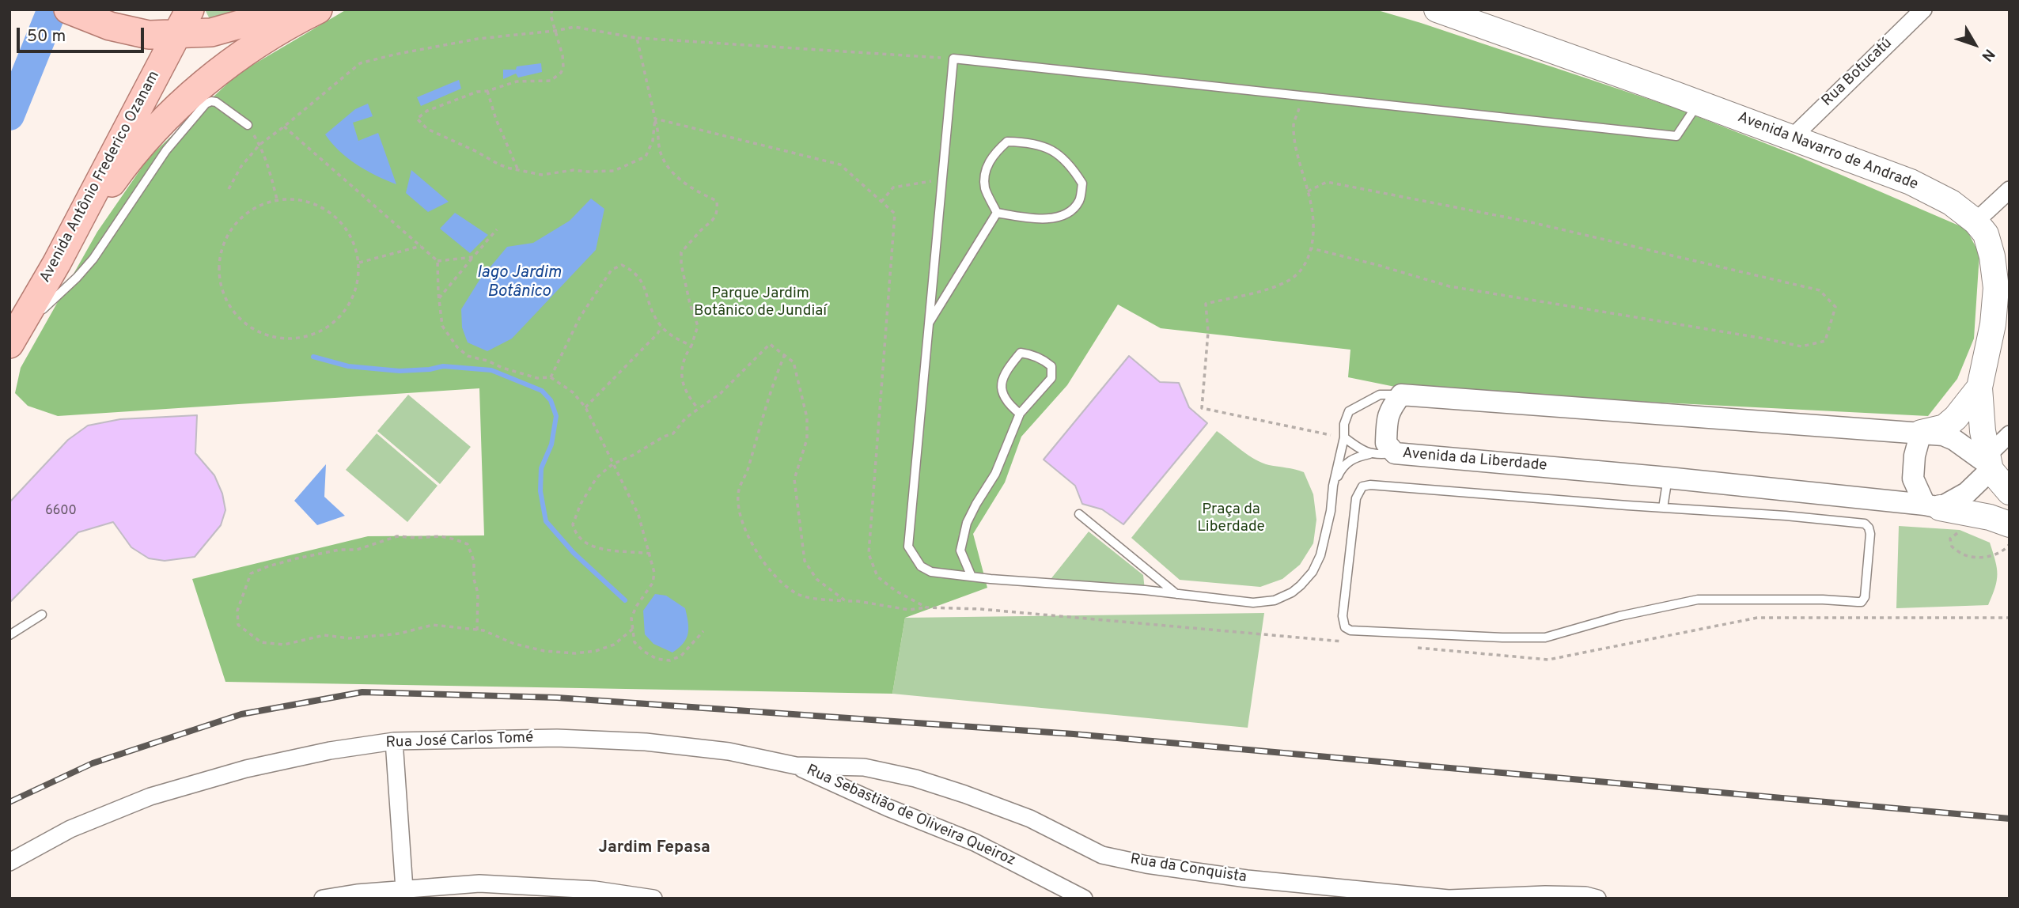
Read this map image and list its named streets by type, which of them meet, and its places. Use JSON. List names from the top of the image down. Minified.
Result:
{"streets":{"main road":["Avenida Navarro de Andrade","Avenida Antônio Frederico Ozanam"],"street":["Rua Botucatú","Avenida da Liberdade","Rua José Carlos Tomé","Rua Sebastião de Oliveira Queiroz","Rua da Conquista"]},"crossings":[["Rua Botucatú","Avenida Navarro de Andrade"],["Rua José Carlos Tomé","Rua Sebastião de Oliveira Queiroz"],["Rua José Carlos Tomé","Rua da Conquista"],["Rua Sebastião de Oliveira Queiroz","Rua da Conquista"]],"districts":["Jardim Fepasa"],"water":["lago Jardim Botânico"],"parks":["Parque Jardim Botânico de Jundiaí","Praça da Liberdade"],"house_numbers":["6600"],"scale_bar":"50 m","north":"bottom right"}
